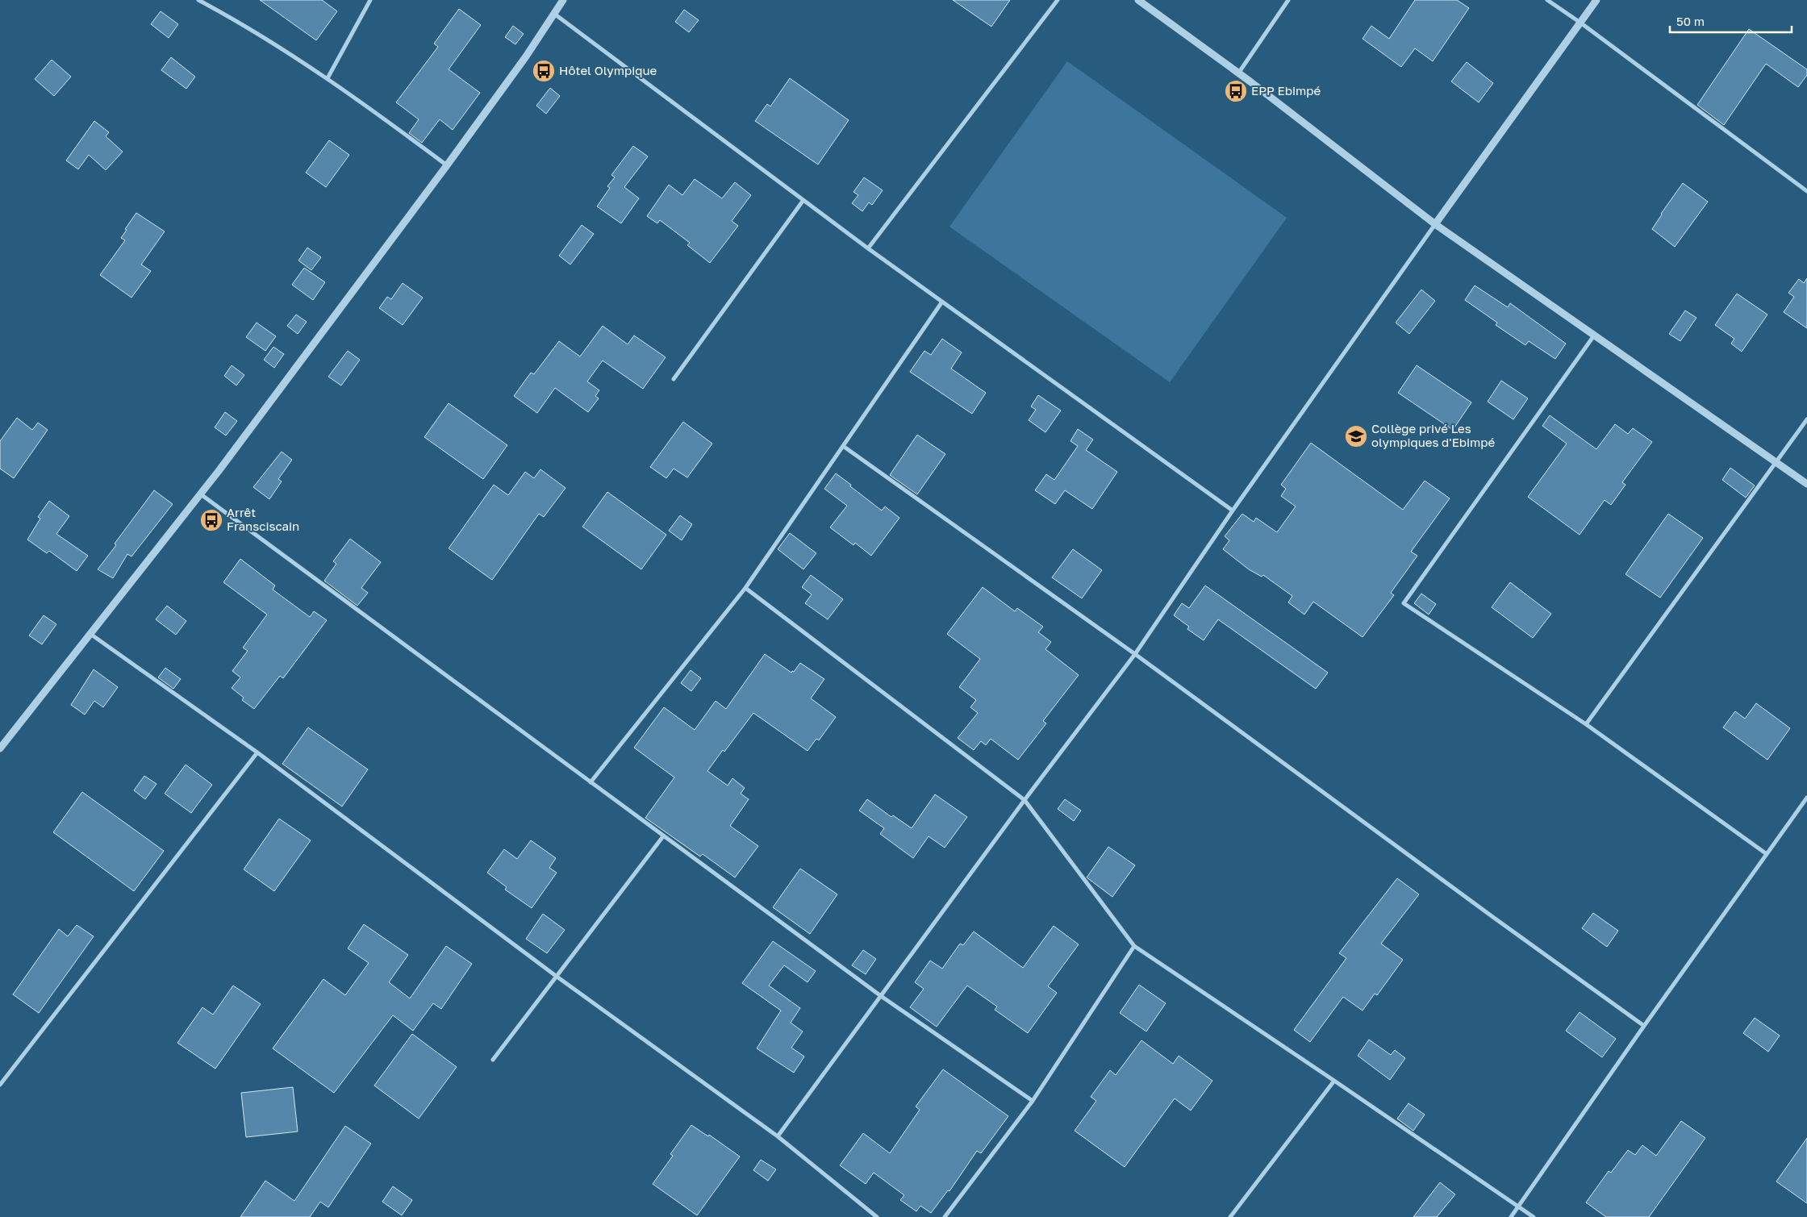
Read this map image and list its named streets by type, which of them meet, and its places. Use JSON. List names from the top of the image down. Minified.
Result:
{"places":{"bus stop":["Hôtel Olympique","EPP Ebimpé","Arrêt Fransciscain"],"school or university":["Collège privé Les olympiques d'Ebimpé"]},"scale_bar":"50 m"}
